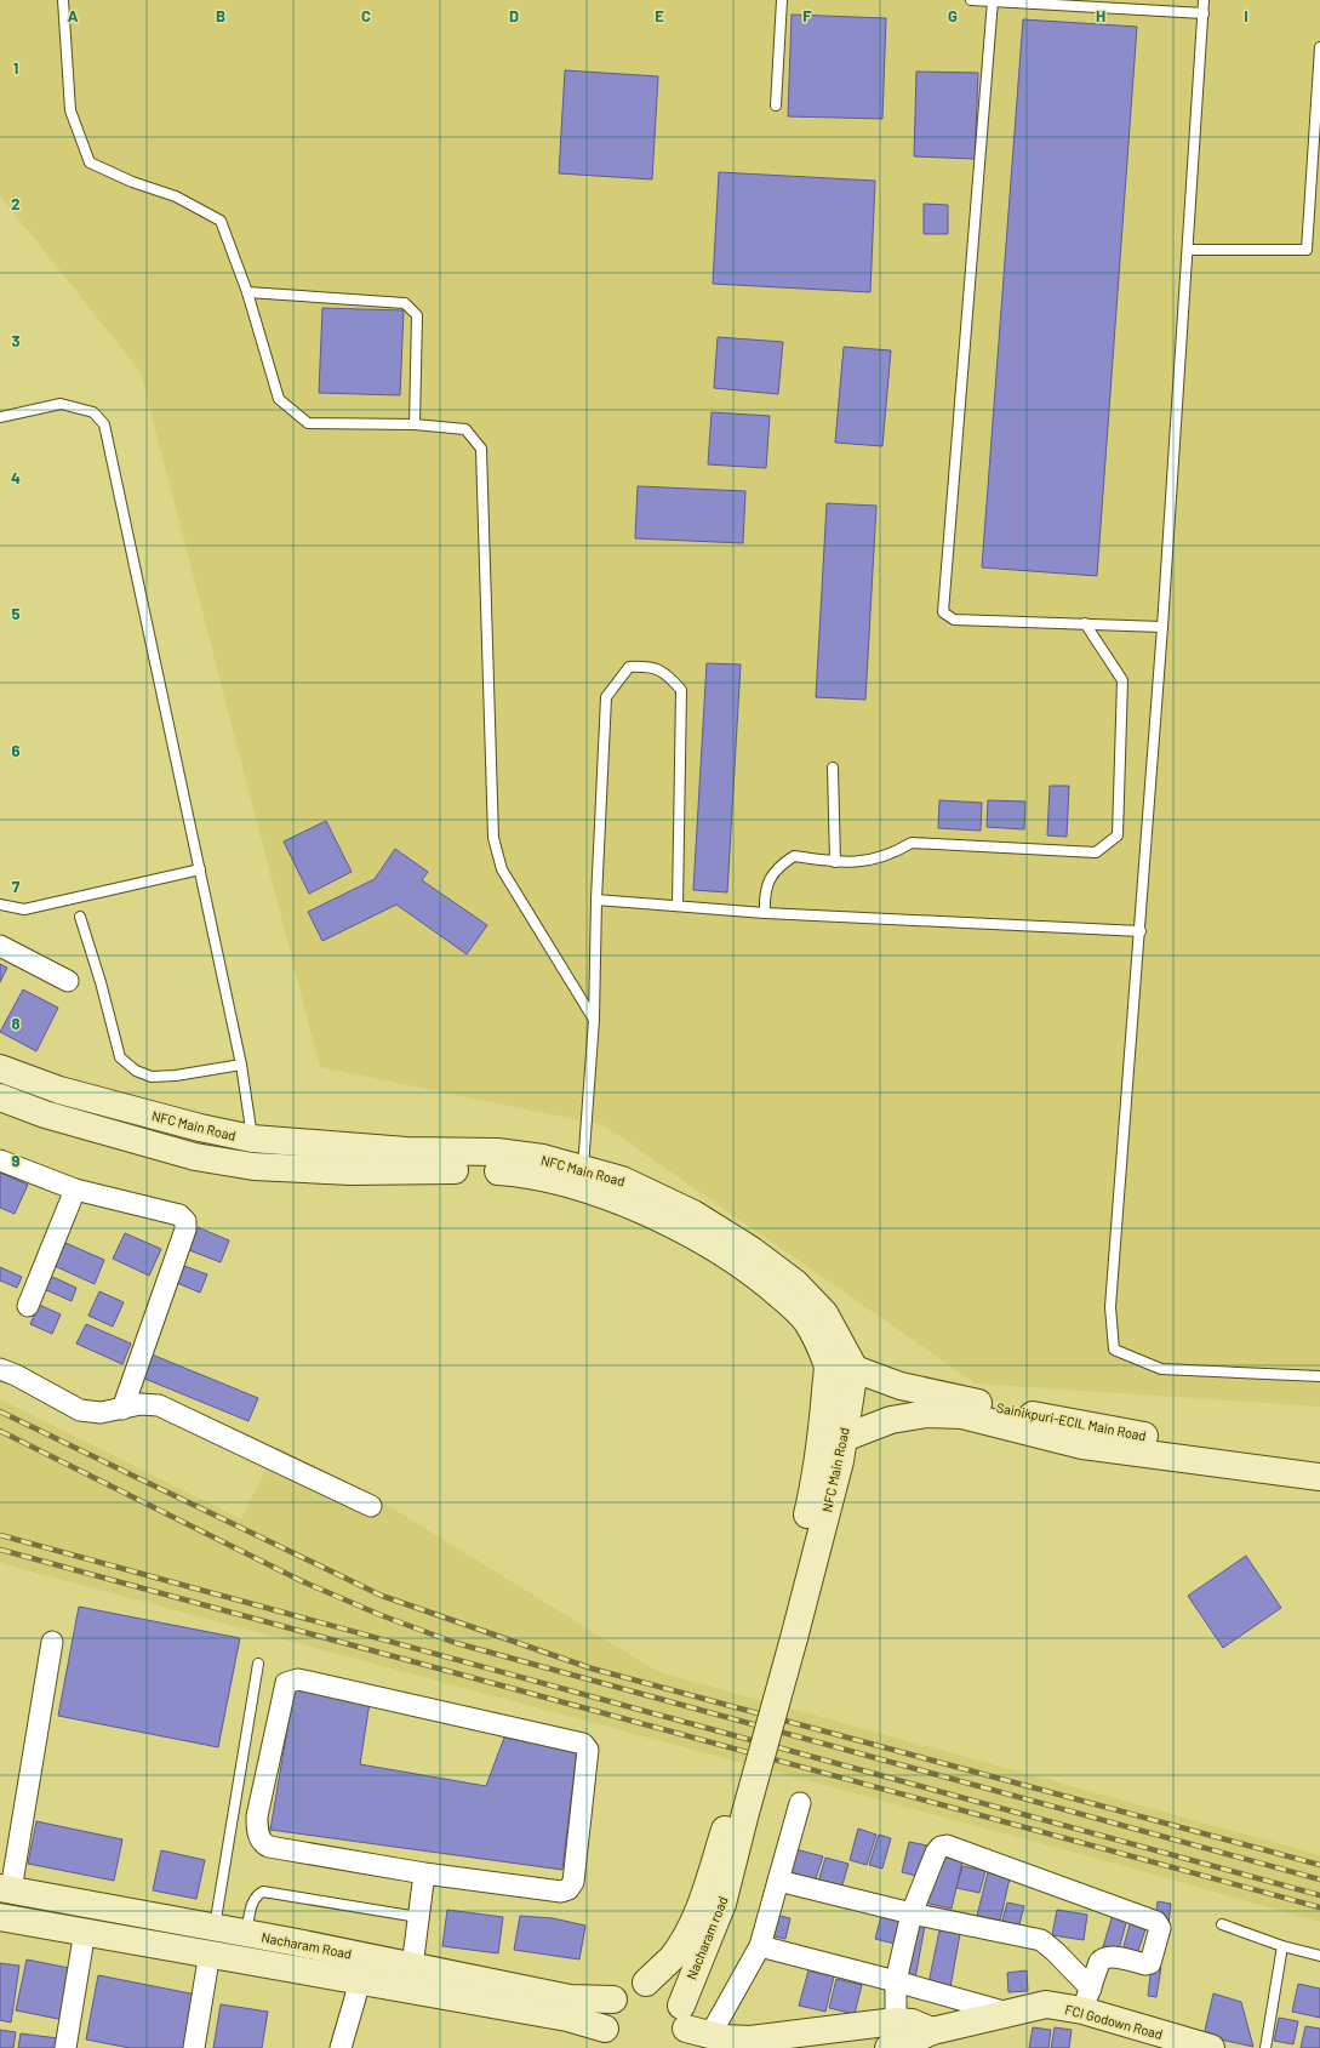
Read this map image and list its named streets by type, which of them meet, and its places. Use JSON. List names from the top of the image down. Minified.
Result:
{"streets":{"main road":["NFC Main Road","Sainikpuri-ECIL Main Road","Nacharam road","Nacharam Road","FCI Godown Road"]},"crossings":[["NFC Main Road","Sainikpuri-ECIL Main Road"],["NFC Main Road","Nacharam road"]],"grid":{"columns":["A","B","C","D","E","F","G","H","I"],"rows":["1","2","3","4","5","6","7","8","9"]}}
